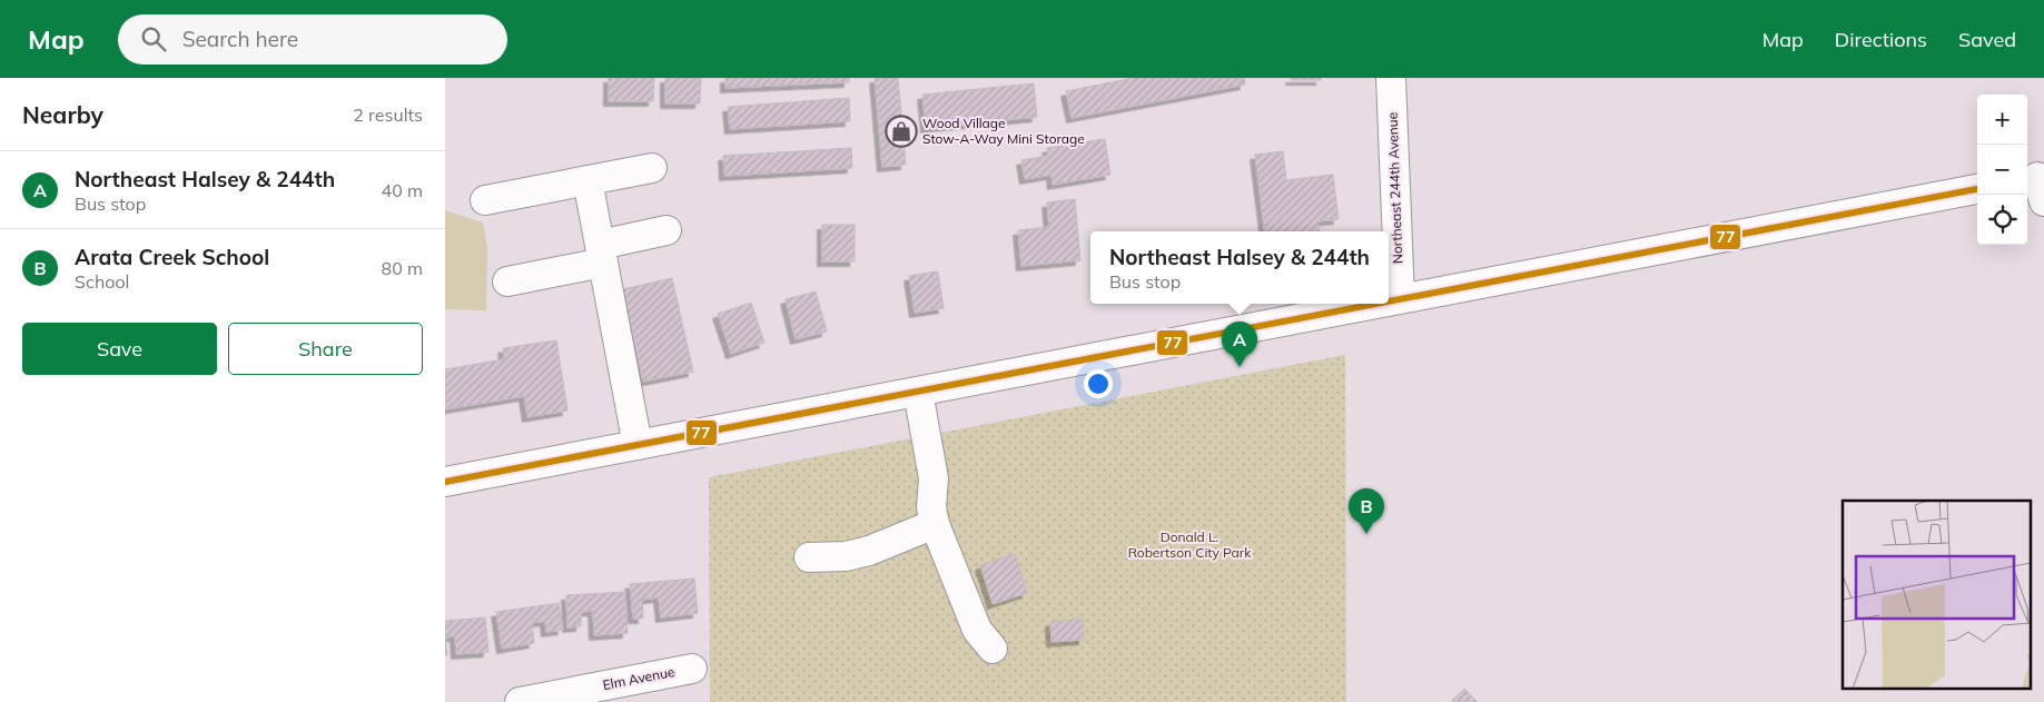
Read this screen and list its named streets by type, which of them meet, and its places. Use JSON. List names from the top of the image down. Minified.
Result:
{"streets":{"street":["Northeast 244th Avenue","Elm Avenue"]},"parks":["Donald L. Robertson City Park"],"places":{"shop":["Wood Village Stow-A-Way Mini Storage"]},"lines":["transit line 77"],"page":{"header":"Map","search":"Search here","nav":["Map","Directions","Saved"],"heading":["Nearby","2 results"],"map_buttons":["+","−"],"list":[{"mark":"A","name":"Northeast Halsey & 244th","note":"Bus stop","value":"40 m"},{"mark":"B","name":"Arata Creek School","note":"School","value":"80 m"}],"popup":["Northeast Halsey & 244th","Bus stop"],"buttons":["Save","Share"],"pins":["A","B"]}}
